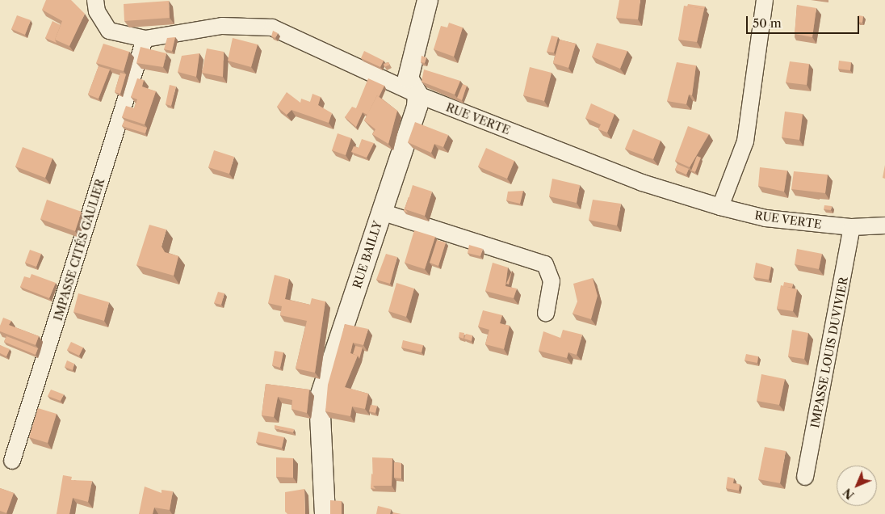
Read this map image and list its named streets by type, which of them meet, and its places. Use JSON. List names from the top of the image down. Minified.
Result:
{"streets":{"street":["RUE VERTE","IMPASSE CITÉS GAULIER","RUE BAILLY","IMPASSE LOUIS DUVIVIER"]},"crossings":[["RUE VERTE","IMPASSE CITÉS GAULIER"],["RUE VERTE","RUE BAILLY"],["RUE VERTE","IMPASSE LOUIS DUVIVIER"]],"scale_bar":"50 m","north":"bottom left"}
